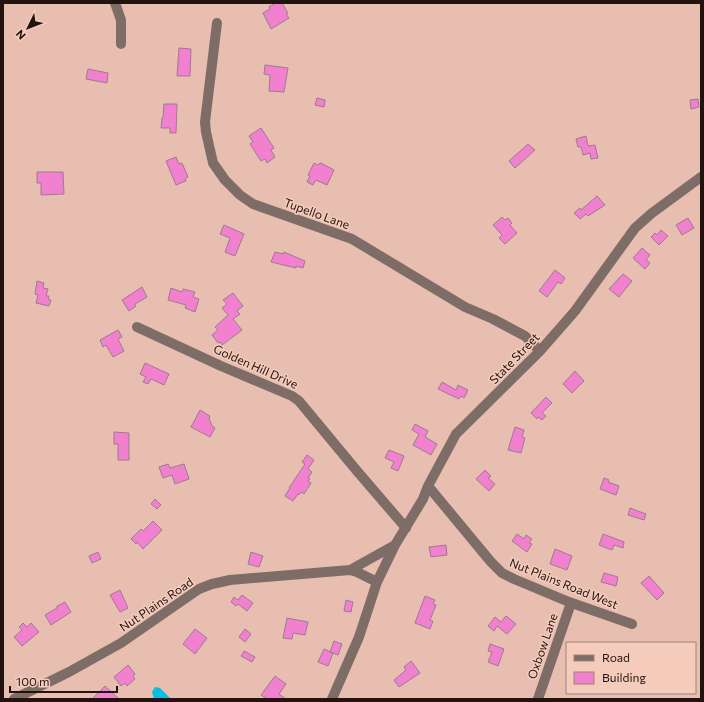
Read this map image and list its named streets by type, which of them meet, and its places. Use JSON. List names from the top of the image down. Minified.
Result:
{"streets":{"street":["Tupello Lane","State Street","Golden Hill Drive","Nut Plains Road West","Nut Plains Road","Oxbow Lane"]},"crossings":[["Tupello Lane","State Street"],["State Street","Golden Hill Drive"],["State Street","Nut Plains Road West"],["State Street","Nut Plains Road"],["Nut Plains Road West","Oxbow Lane"]],"legend":["Road","Building"],"scale_bar":"100 m","north":"bottom left"}
